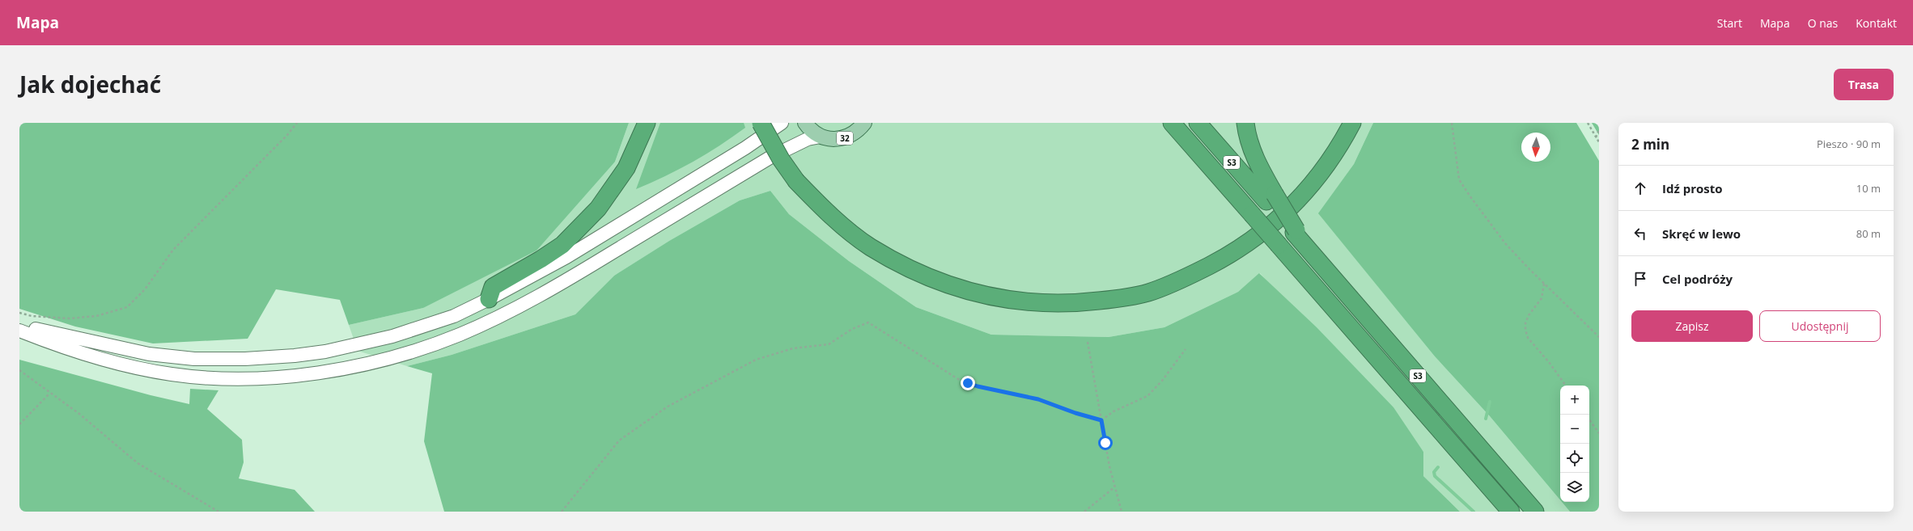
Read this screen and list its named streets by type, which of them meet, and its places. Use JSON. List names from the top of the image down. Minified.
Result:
{"streets":{"highway":["S3"],"main road":["32"]},"north":"bottom","page":{"header":"Mapa","nav":["Start","Mapa","O nas","Kontakt"],"title":"Jak dojechać","buttons":["Trasa",["Zapisz","Udostępnij"]],"heading":["2 min","Pieszo · 90 m"],"list":[["Idź prosto","10 m"],["Skręć w lewo","80 m"],"Cel podróży"],"map_buttons":["+","−"]}}
